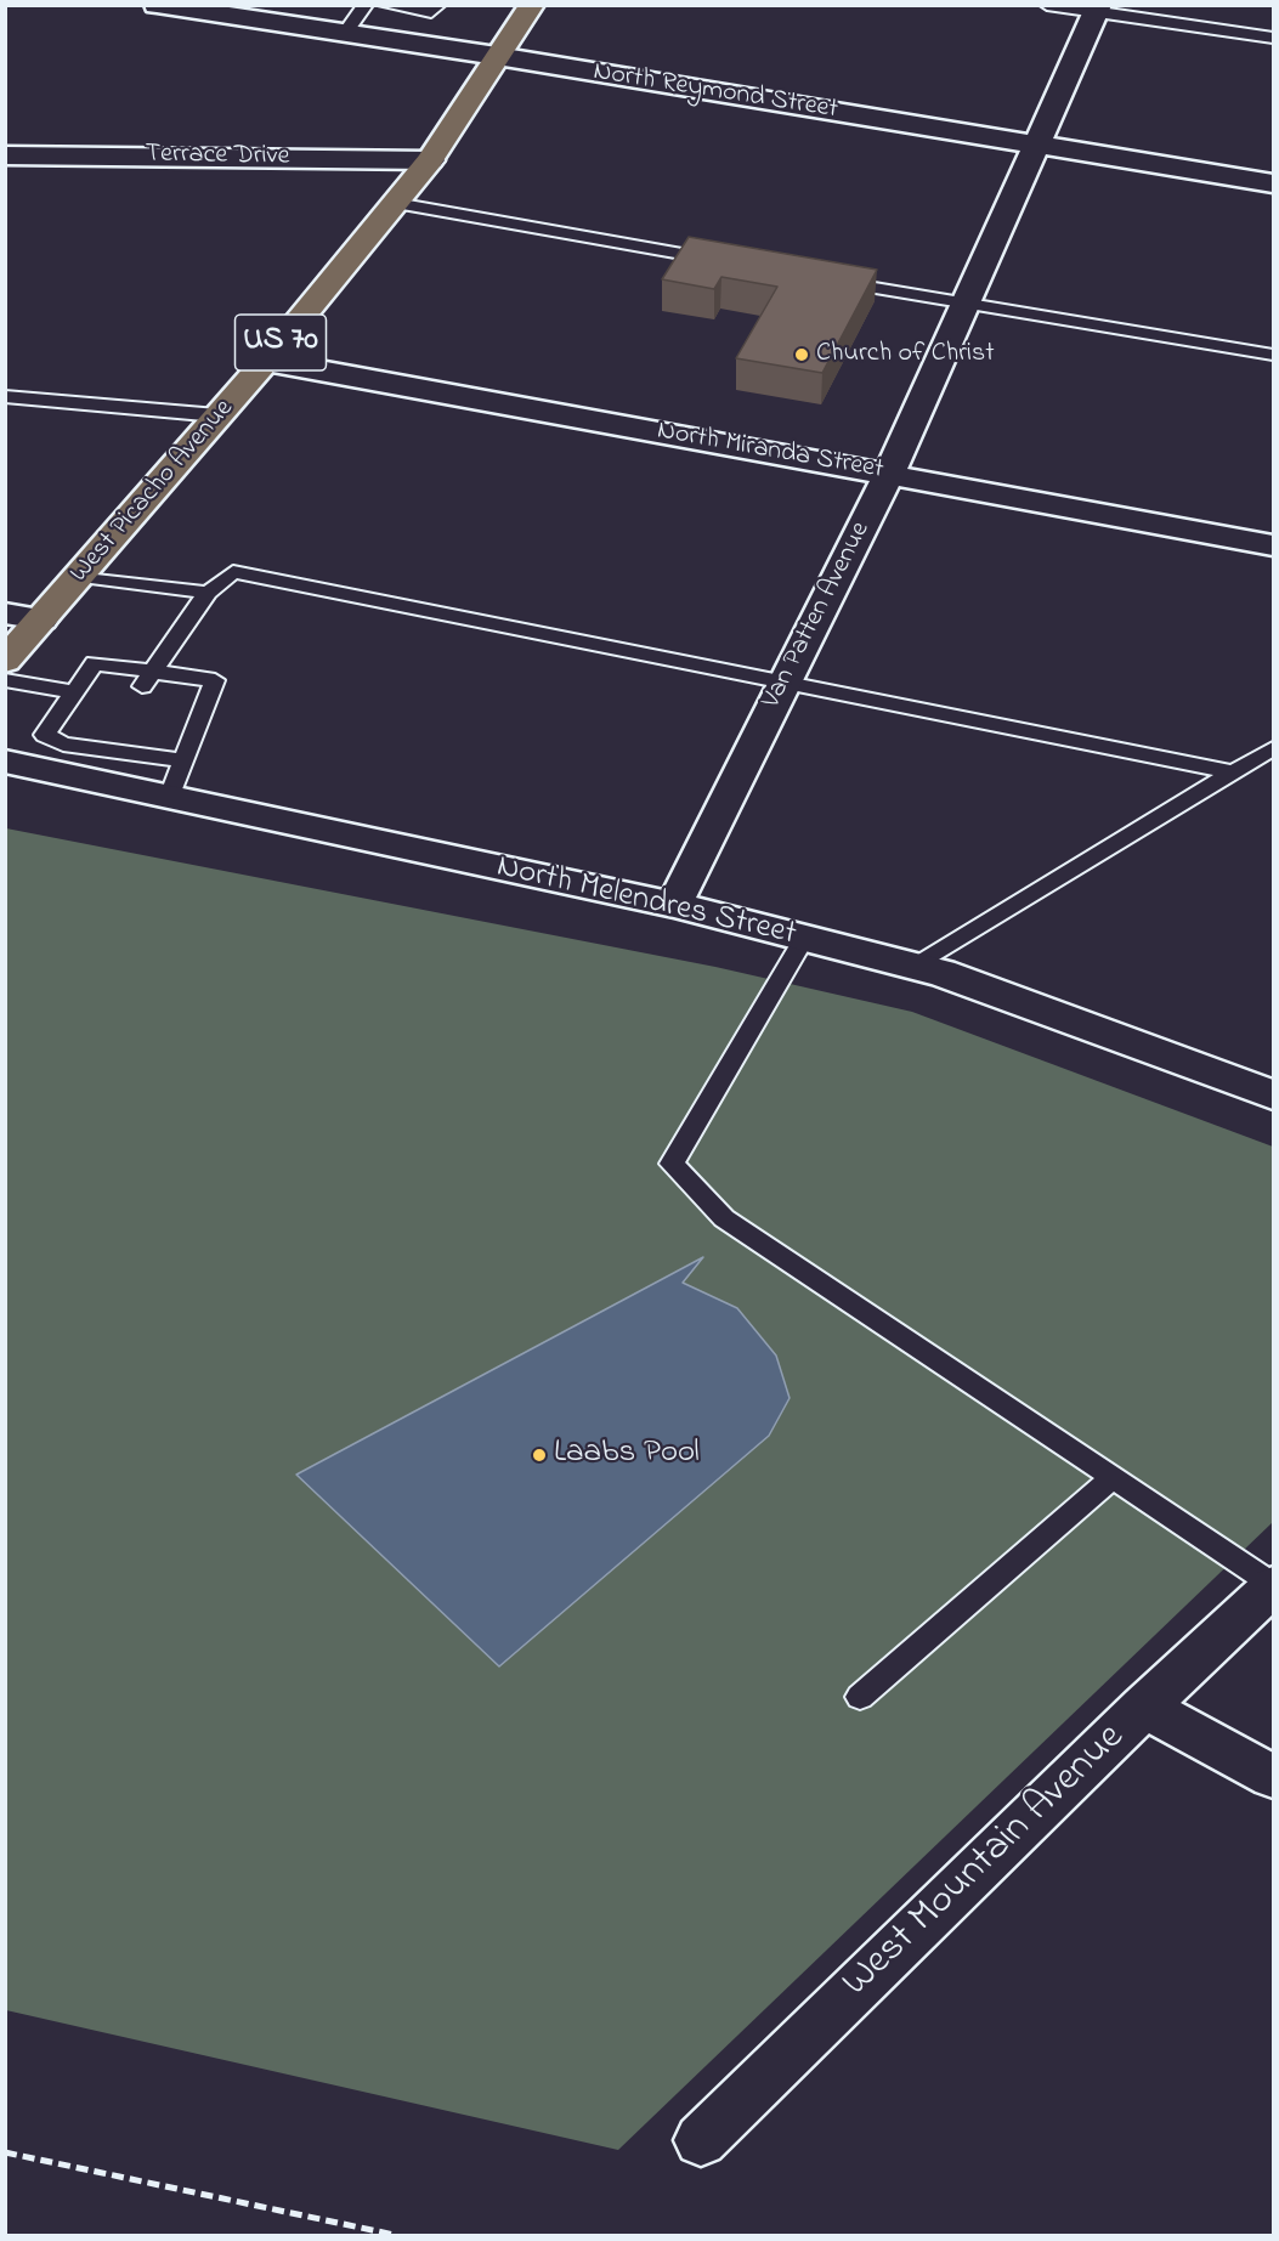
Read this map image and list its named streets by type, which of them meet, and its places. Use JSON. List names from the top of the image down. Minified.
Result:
{"streets":{"main road":["US 70","West Picacho Avenue"],"street":["North Reymond Street","Terrace Drive","North Miranda Street","Van Patten Avenue","North Melendres Street","West Mountain Avenue"]},"crossings":[["North Reymond Street","West Picacho Avenue"],["North Reymond Street","Van Patten Avenue"],["Terrace Drive","West Picacho Avenue"],["North Miranda Street","West Picacho Avenue"],["North Miranda Street","Van Patten Avenue"],["Van Patten Avenue","North Melendres Street"]],"places":["Church of Christ","Laabs Pool"]}
